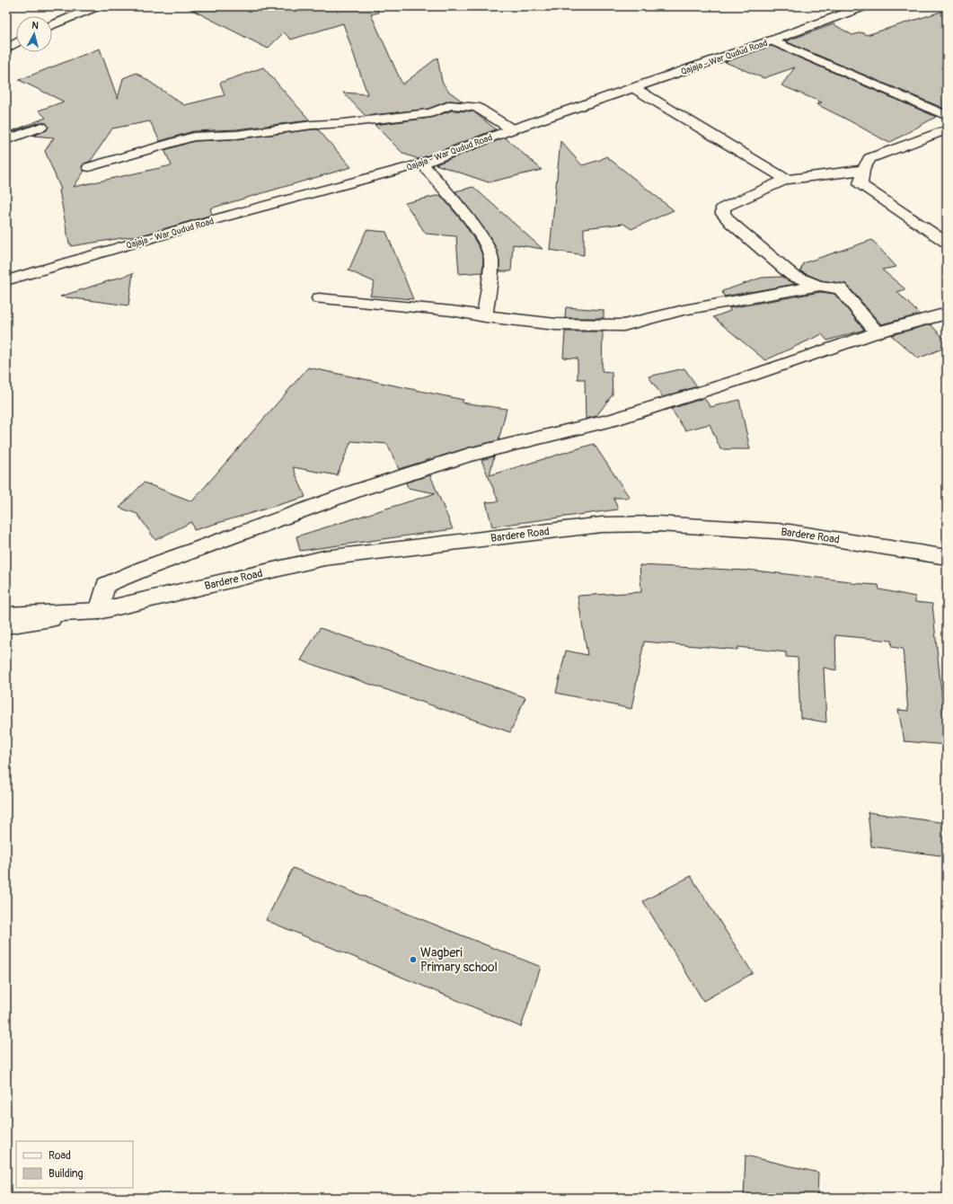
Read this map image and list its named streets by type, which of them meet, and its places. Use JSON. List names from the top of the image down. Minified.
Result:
{"streets":{"street":["Qajaja - War Qudud Road","Bardere Road"]},"places":["Wagberi Primary school"],"legend":["Road","Building"],"north":"top"}
